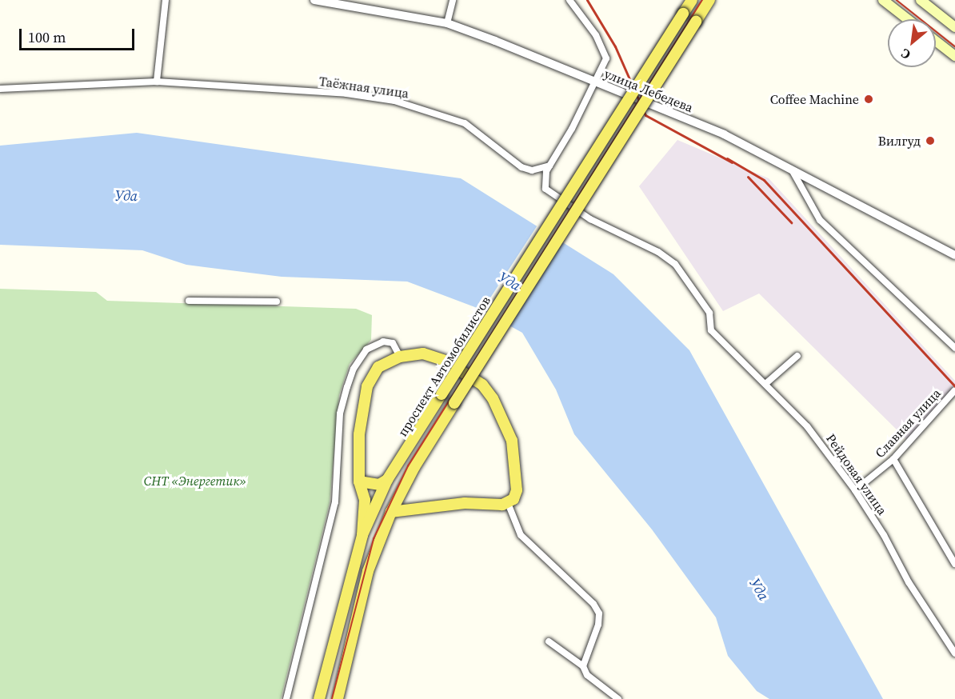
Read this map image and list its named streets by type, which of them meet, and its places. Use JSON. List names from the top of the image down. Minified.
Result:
{"streets":{"main road":["проспект Автомобилистов"],"street":["Таёжная улица","улица Лебедева","Славная улица","Рейдовая улица"]},"crossings":[["Таёжная улица","Рейдовая улица"],["Славная улица","Рейдовая улица"]],"water":["Уда"],"parks":["СНТ «Энергетик»"],"places":["Coffee Machine","Вилгуд"],"scale_bar":"100 m","north":"bottom left"}
